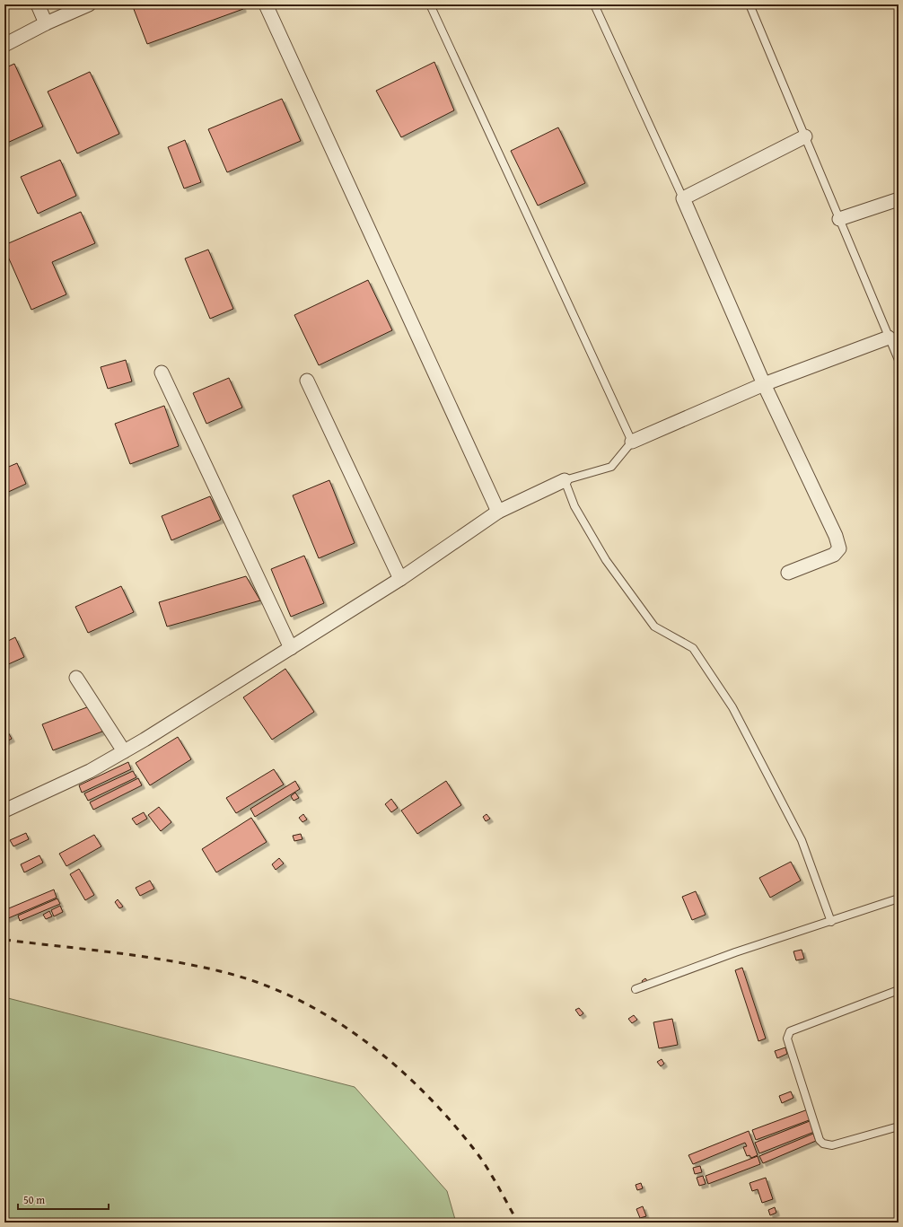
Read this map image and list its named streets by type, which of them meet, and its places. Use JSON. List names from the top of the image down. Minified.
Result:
{"scale_bar":"50 m"}
